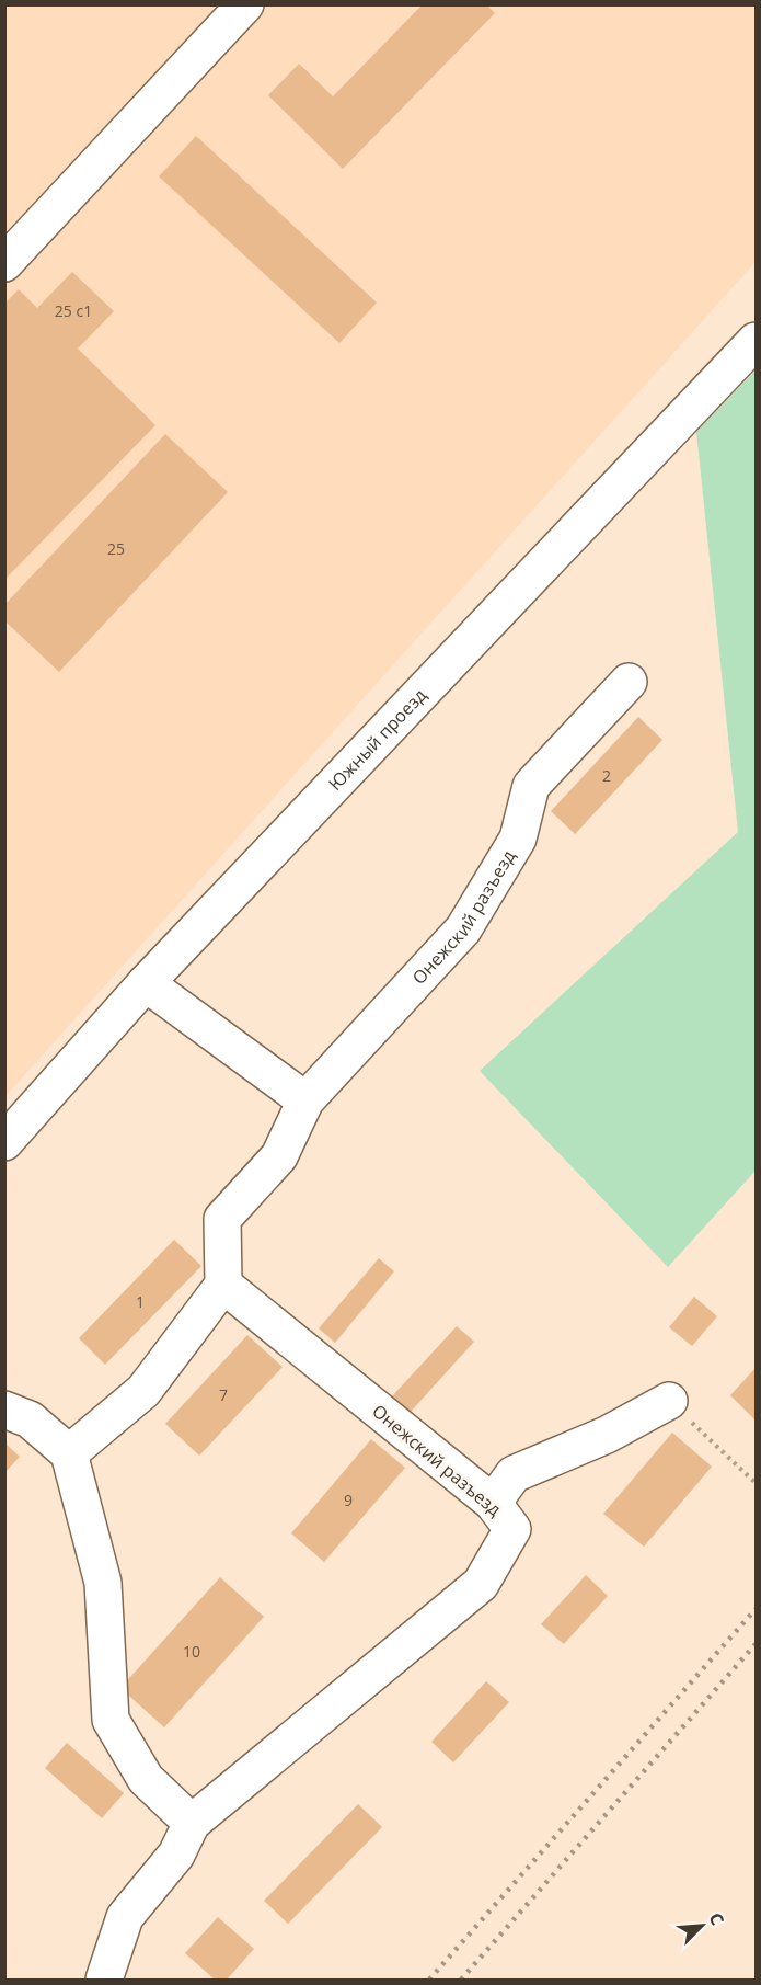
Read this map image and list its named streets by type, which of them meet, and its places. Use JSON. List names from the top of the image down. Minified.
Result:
{"streets":{"street":["Южный проезд","Онежский разъезд"]},"house_numbers":["25 с1","25","2","1","7","9","10"],"north":"top right"}
